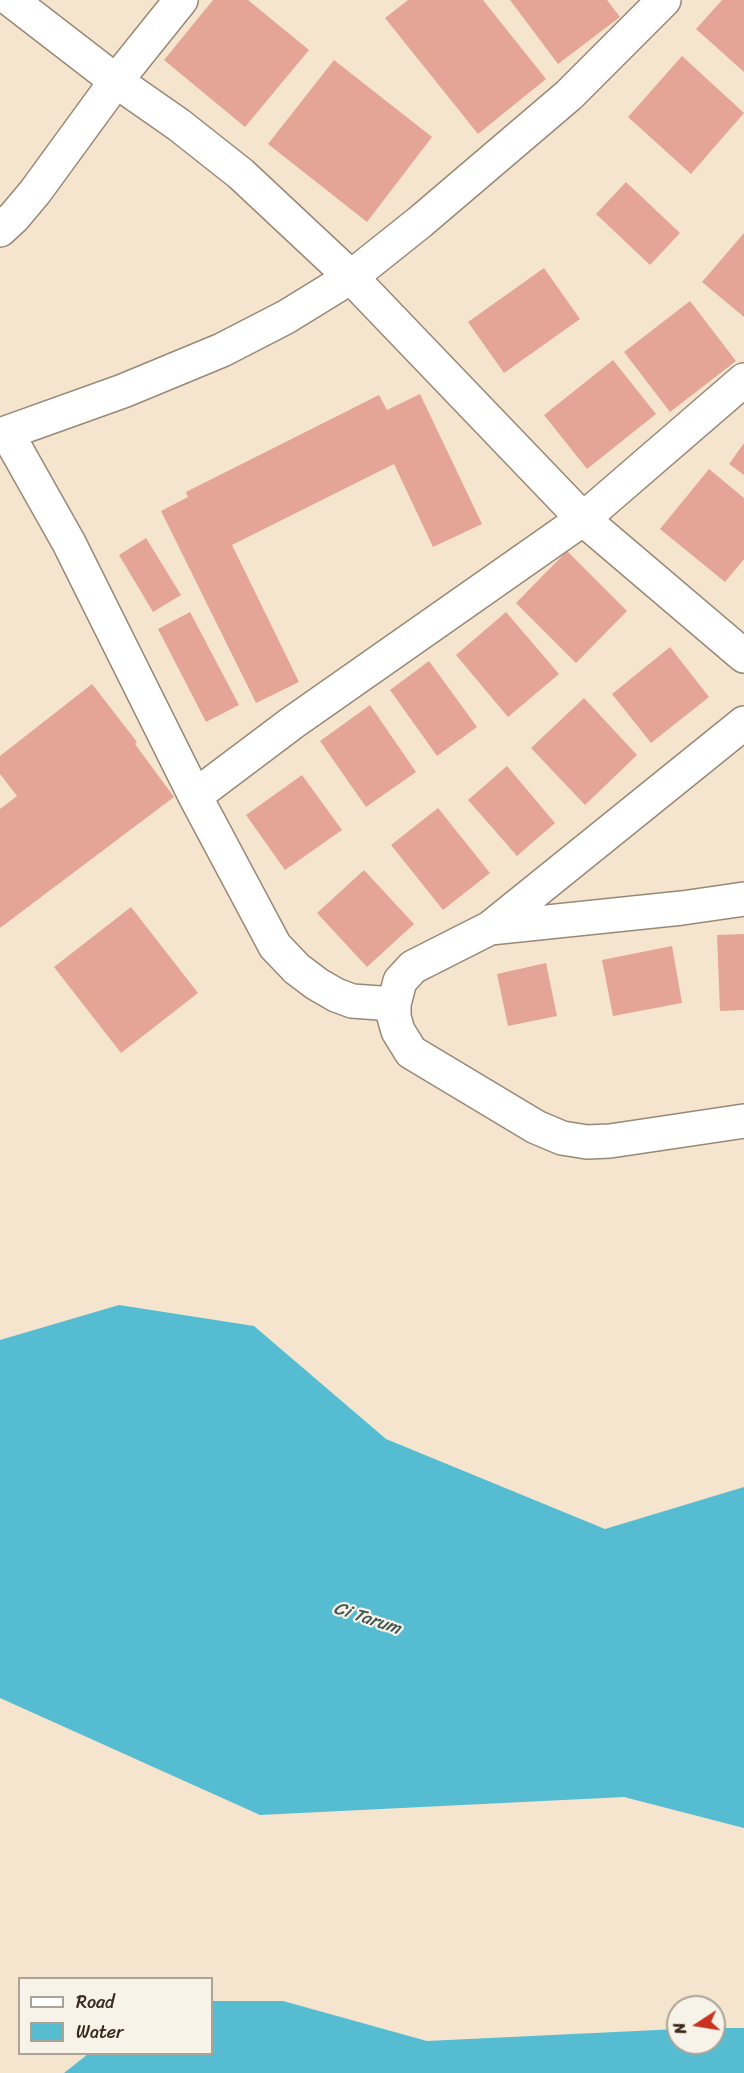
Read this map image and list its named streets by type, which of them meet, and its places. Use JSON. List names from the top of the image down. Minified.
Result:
{"water":["Ci Tarum"],"legend":["Road","Water"],"north":"left"}
